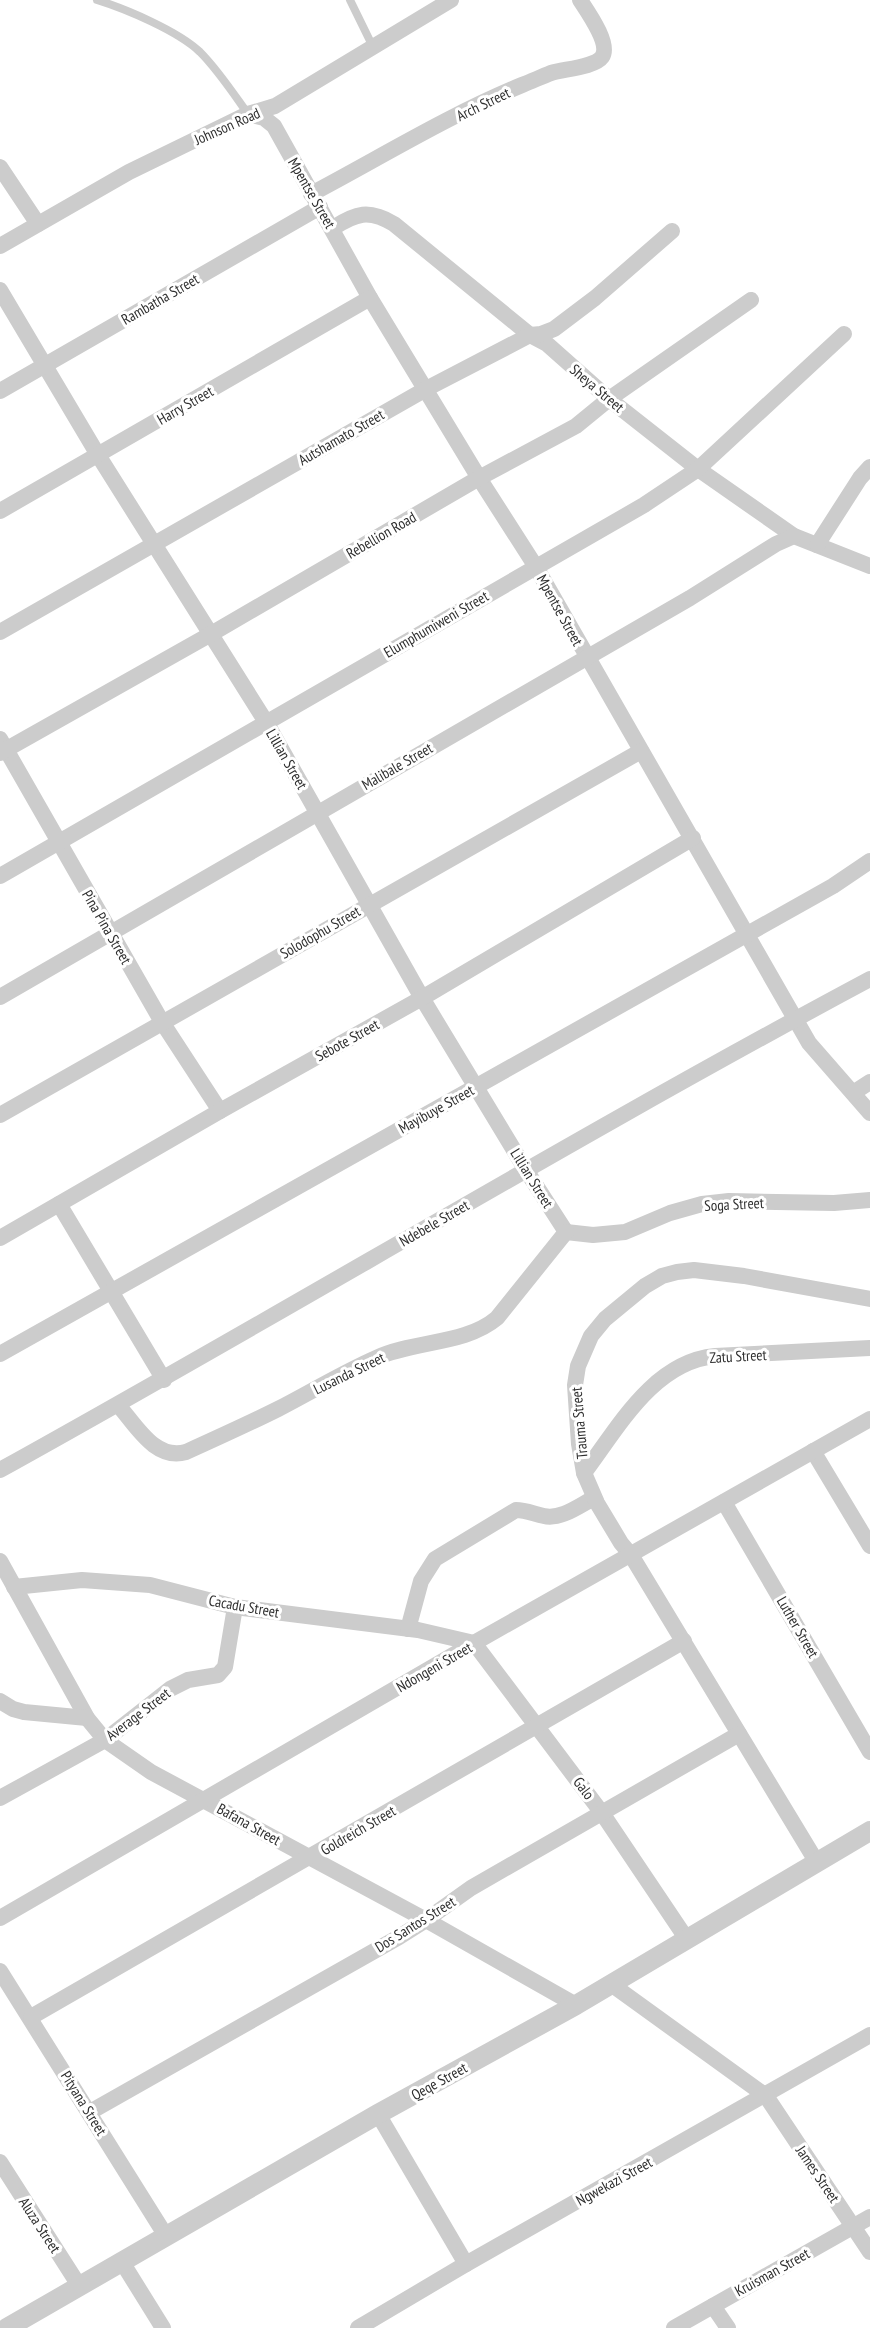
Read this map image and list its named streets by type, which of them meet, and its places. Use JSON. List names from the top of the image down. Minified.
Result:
{"streets":{"street":["Arch Street","Johnson Road","Mpentse Street","Rambatha Street","Sheya Street","Harry Street","Autshamato Street","Rebellion Road","Elumphumiweni Street","Lillian Street","Malibale Street","Pina Pina Street","Solodophu Street","Sebote Street","Mayibuye Street","Soga Street","Ndebele Street","Zatu Street","Lusanda Street","Trauma Street","Cacadu Street","Luther Street","Ndongeni Street","Average Street","Galo","Bafana Street","Goldreich Street","Dos Santos Street","Qeqe Street","Pityana Street","James Street","Ngwekazi Street","Aluza Street","Kruisman Street"]},"crossings":[["Arch Street","Mpentse Street"],["Arch Street","Rambatha Street"],["Johnson Road","Mpentse Street"],["Mpentse Street","Rambatha Street"],["Mpentse Street","Sheya Street"],["Mpentse Street","Harry Street"],["Mpentse Street","Autshamato Street"],["Mpentse Street","Rebellion Road"],["Mpentse Street","Elumphumiweni Street"],["Mpentse Street","Malibale Street"],["Mpentse Street","Solodophu Street"],["Mpentse Street","Sebote Street"],["Mpentse Street","Mayibuye Street"],["Mpentse Street","Ndebele Street"],["Rambatha Street","Lillian Street"],["Sheya Street","Autshamato Street"],["Sheya Street","Rebellion Road"],["Sheya Street","Elumphumiweni Street"],["Sheya Street","Malibale Street"],["Harry Street","Lillian Street"],["Autshamato Street","Lillian Street"],["Rebellion Road","Lillian Street"],["Rebellion Road","Pina Pina Street"],["Elumphumiweni Street","Lillian Street"],["Elumphumiweni Street","Pina Pina Street"],["Lillian Street","Malibale Street"],["Lillian Street","Solodophu Street"],["Lillian Street","Sebote Street"],["Lillian Street","Mayibuye Street"],["Lillian Street","Soga Street"],["Lillian Street","Ndebele Street"],["Lillian Street","Lusanda Street"],["Malibale Street","Pina Pina Street"],["Pina Pina Street","Solodophu Street"],["Pina Pina Street","Sebote Street"],["Soga Street","Lusanda Street"],["Ndebele Street","Lusanda Street"],["Zatu Street","Trauma Street"],["Trauma Street","Ndongeni Street"],["Trauma Street","Goldreich Street"],["Trauma Street","Dos Santos Street"],["Trauma Street","Qeqe Street"],["Cacadu Street","Ndongeni Street"],["Cacadu Street","Average Street"],["Cacadu Street","Galo"],["Cacadu Street","Bafana Street"],["Luther Street","Ndongeni Street"],["Ndongeni Street","Galo"],["Ndongeni Street","Bafana Street"],["Average Street","Bafana Street"],["Galo","Goldreich Street"],["Galo","Dos Santos Street"],["Galo","Qeqe Street"],["Bafana Street","Goldreich Street"],["Bafana Street","Dos Santos Street"],["Bafana Street","Qeqe Street"],["Goldreich Street","Pityana Street"],["Dos Santos Street","Pityana Street"],["Qeqe Street","Pityana Street"],["Qeqe Street","Aluza Street"],["James Street","Ngwekazi Street"],["James Street","Kruisman Street"]]}
